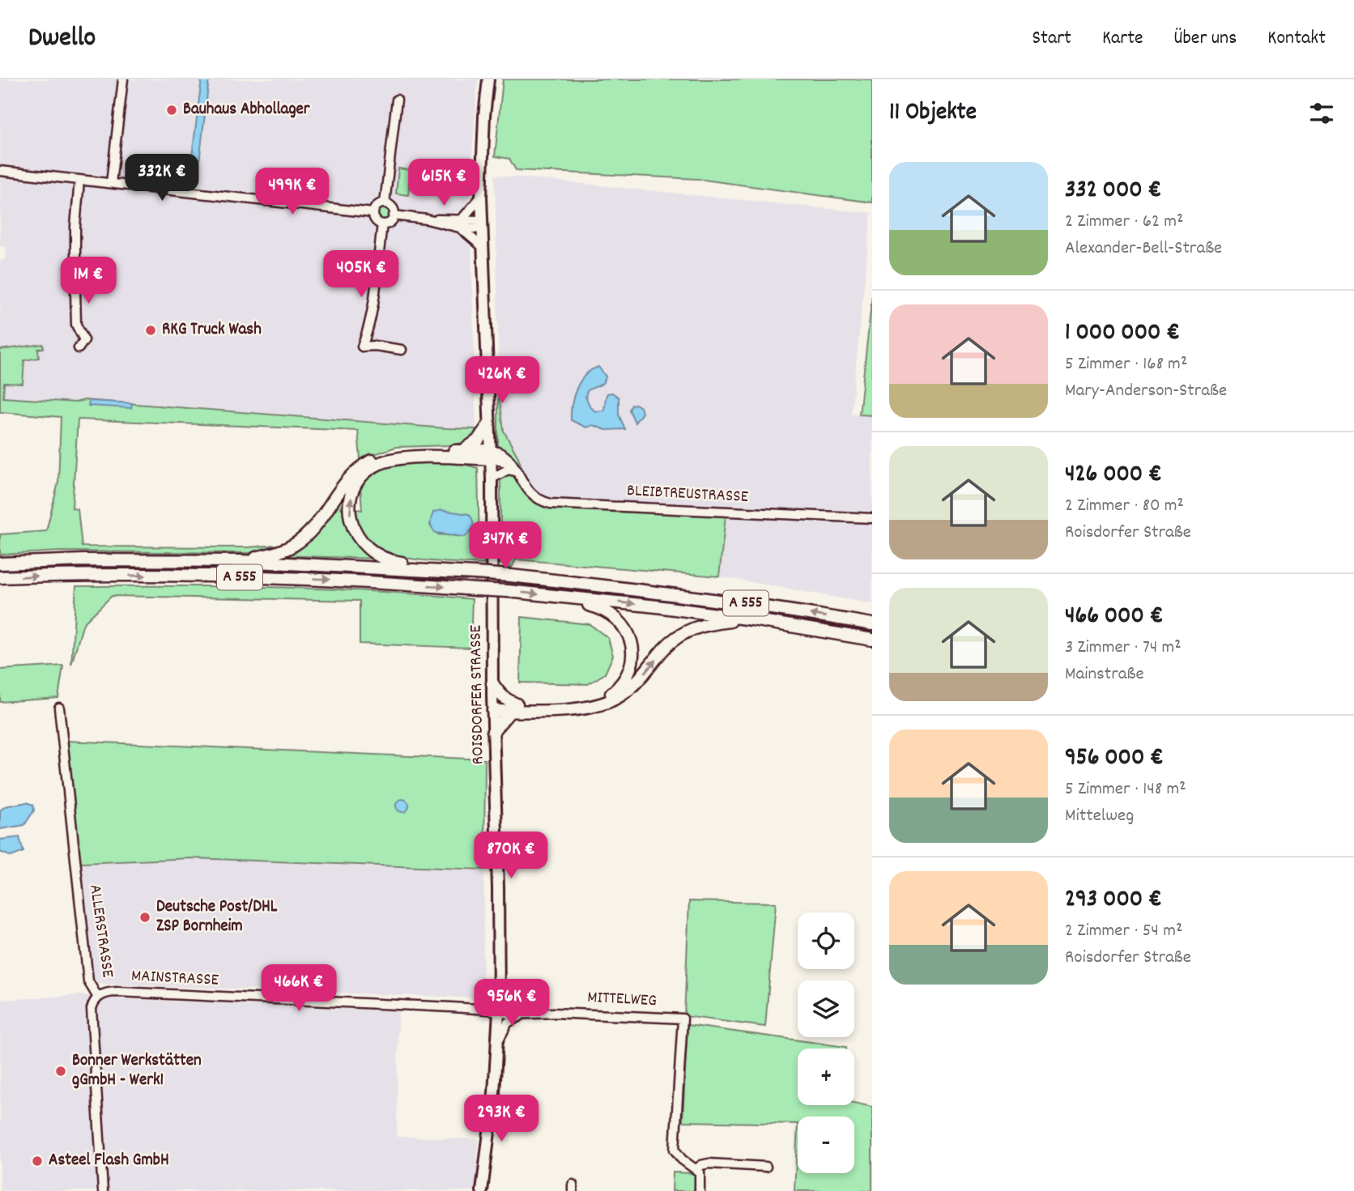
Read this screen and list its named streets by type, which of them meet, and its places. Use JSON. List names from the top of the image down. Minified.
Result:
{"streets":{"highway":["A 555"],"main road":["ROISDORFER STRASSE"],"street":["BLEIBTREUSTRASSE","ALLERSTRASSE","MAINSTRASSE","MITTELWEG"]},"crossings":[["BLEIBTREUSTRASSE","ROISDORFER STRASSE"],["ROISDORFER STRASSE","MAINSTRASSE"],["ROISDORFER STRASSE","MITTELWEG"],["ALLERSTRASSE","MAINSTRASSE"],["MAINSTRASSE","MITTELWEG"]],"places":["Bauhaus Abhollager","RKG Truck Wash","Deutsche Post/DHL ZSP Bornheim","Bonner Werkstätten gGmbH - Werk1","Asteel Flash GmbH"],"page":{"header":"Dwello","nav":["Start","Karte","Über uns","Kontakt"],"heading":"11 Objekte","list":[{"name":"332 000 €","note":"2 Zimmer · 62 m² · Alexander-Bell-Straße"},{"name":"1 000 000 €","note":"5 Zimmer · 168 m² · Mary-Anderson-Straße"},{"name":"426 000 €","note":"2 Zimmer · 80 m² · Roisdorfer Straße"},{"name":"466 000 €","note":"3 Zimmer · 74 m² · Mainstraße"},{"name":"956 000 €","note":"5 Zimmer · 148 m² · Mittelweg"},{"name":"293 000 €","note":"2 Zimmer · 54 m² · Roisdorfer Straße"}],"price":["332K €","615K €","499K €","405K €","1M €","426K €","347K €","870K €","466K €","956K €","293K €"],"map_buttons":["+","−"]}}
